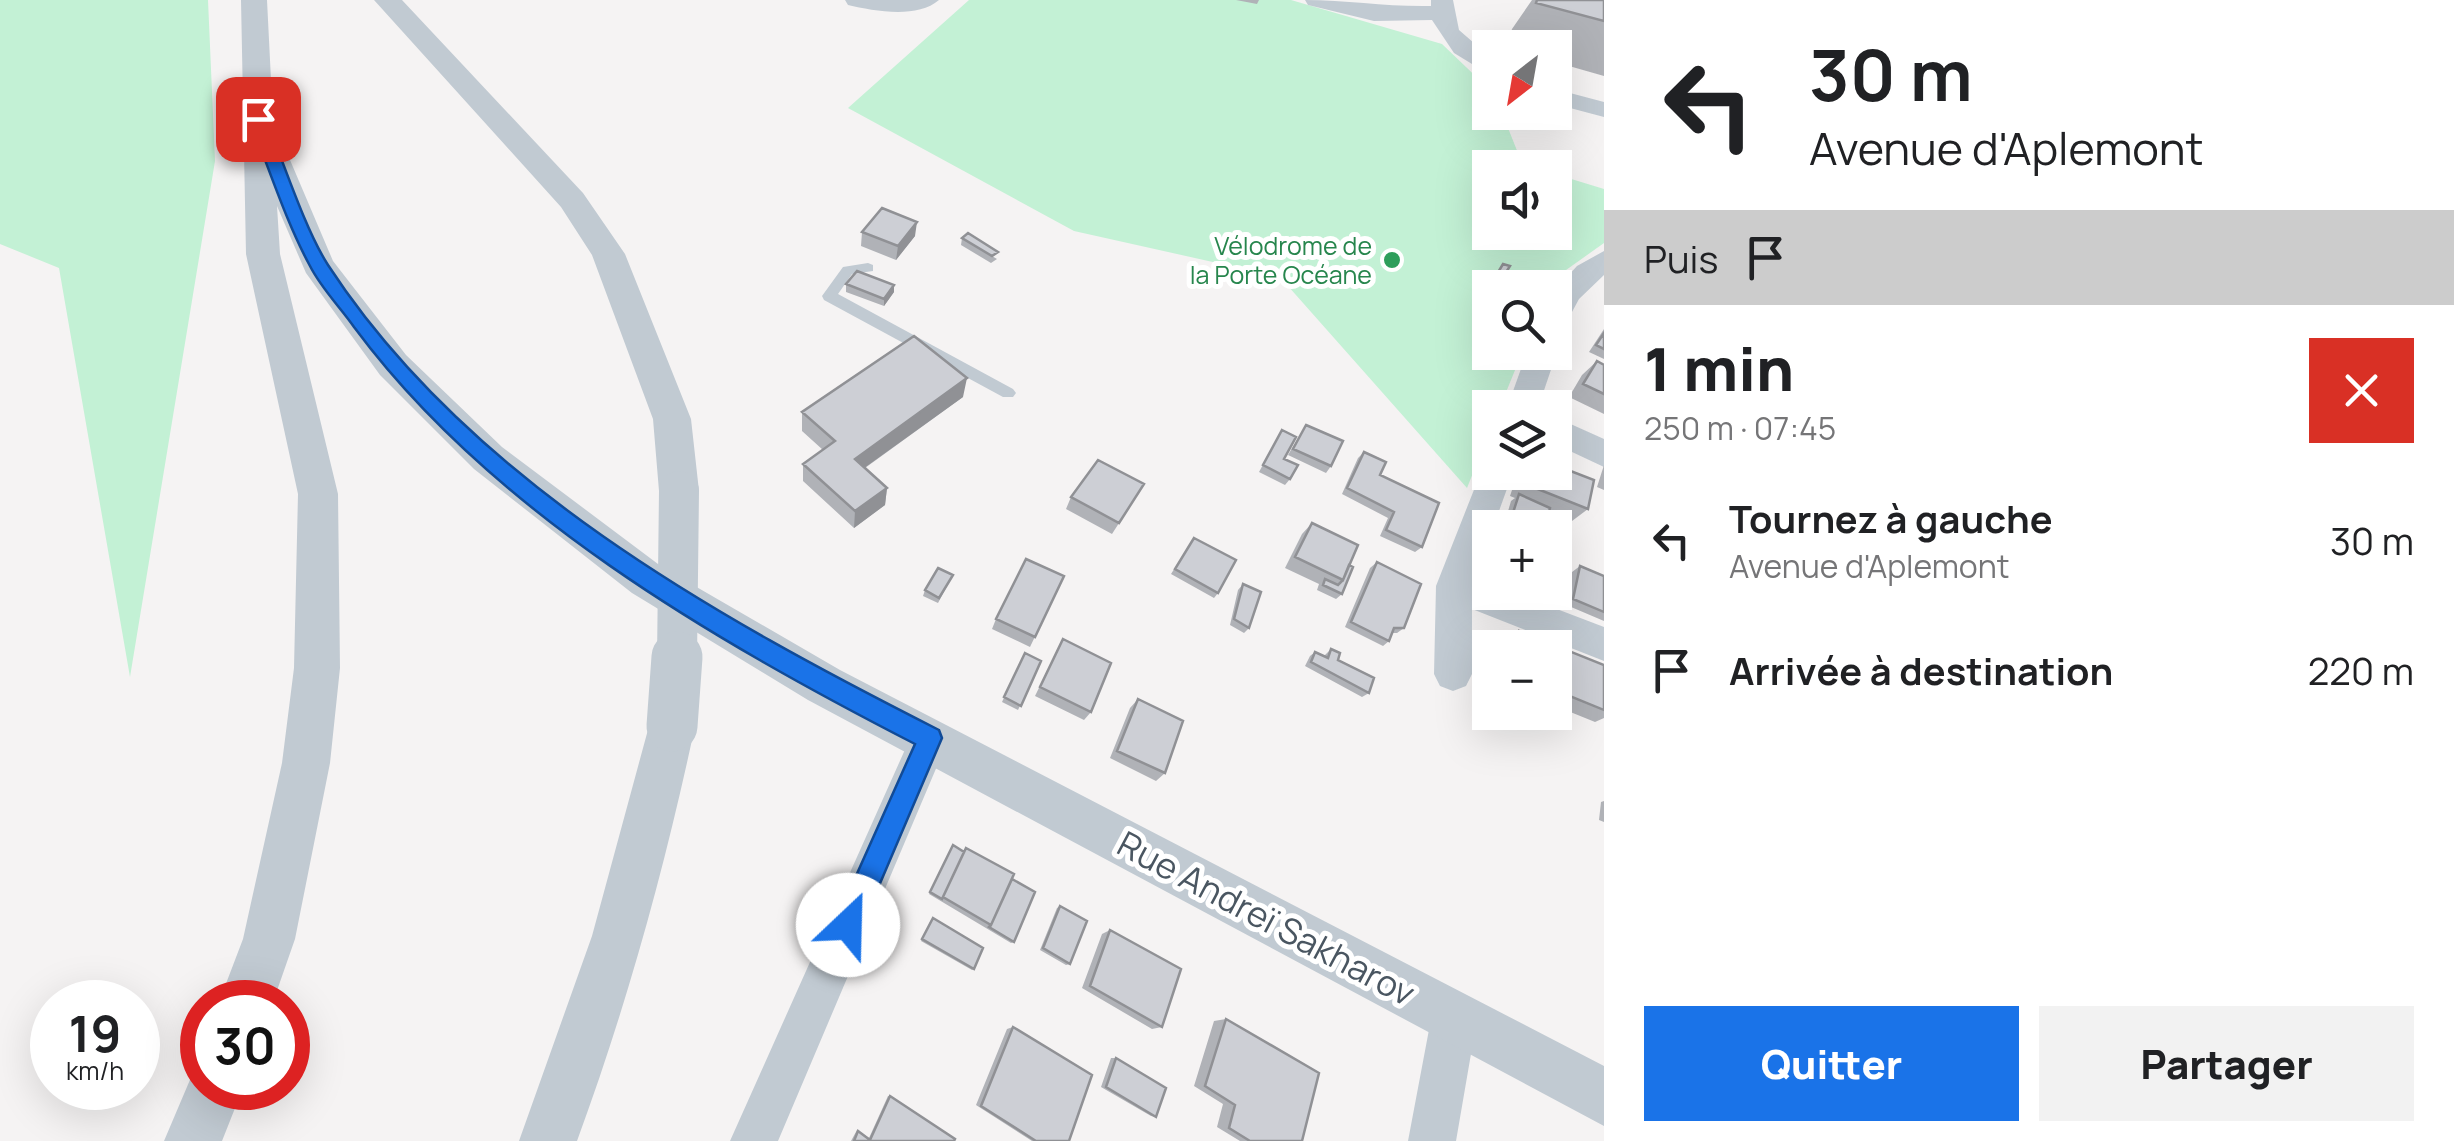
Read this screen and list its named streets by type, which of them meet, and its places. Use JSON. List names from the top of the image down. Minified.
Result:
{"streets":{"street":["Rue Andreï Sakharov"]},"places":["Vélodrome de la Porte Océane"],"north":"bottom left","page":{"turn":["30 m","Avenue d'Aplemont"],"map_buttons":["+","−"],"then":"Puis","heading":["1 min","250 m · 07:45"],"list":[{"name":"Tournez à gauche","note":"Avenue d'Aplemont","value":"30 m"},{"name":"Arrivée à destination","value":"220 m"}],"speed":"19 km/h","limit":"30","buttons":["Quitter","Partager"]}}
